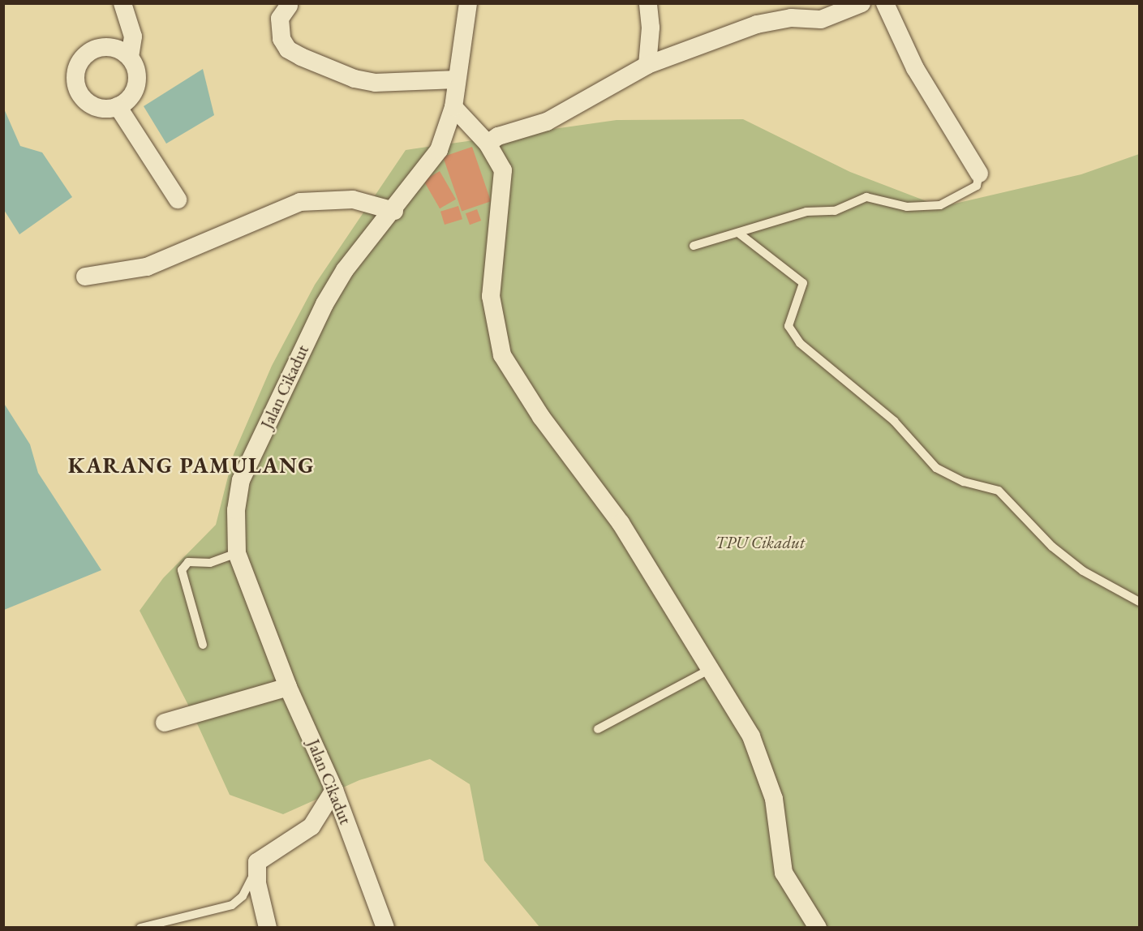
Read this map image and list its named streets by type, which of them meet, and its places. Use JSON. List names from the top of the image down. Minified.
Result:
{"streets":{"street":["Jalan Cikadut"]},"districts":["KARANG PAMULANG"],"parks":["TPU Cikadut"]}
